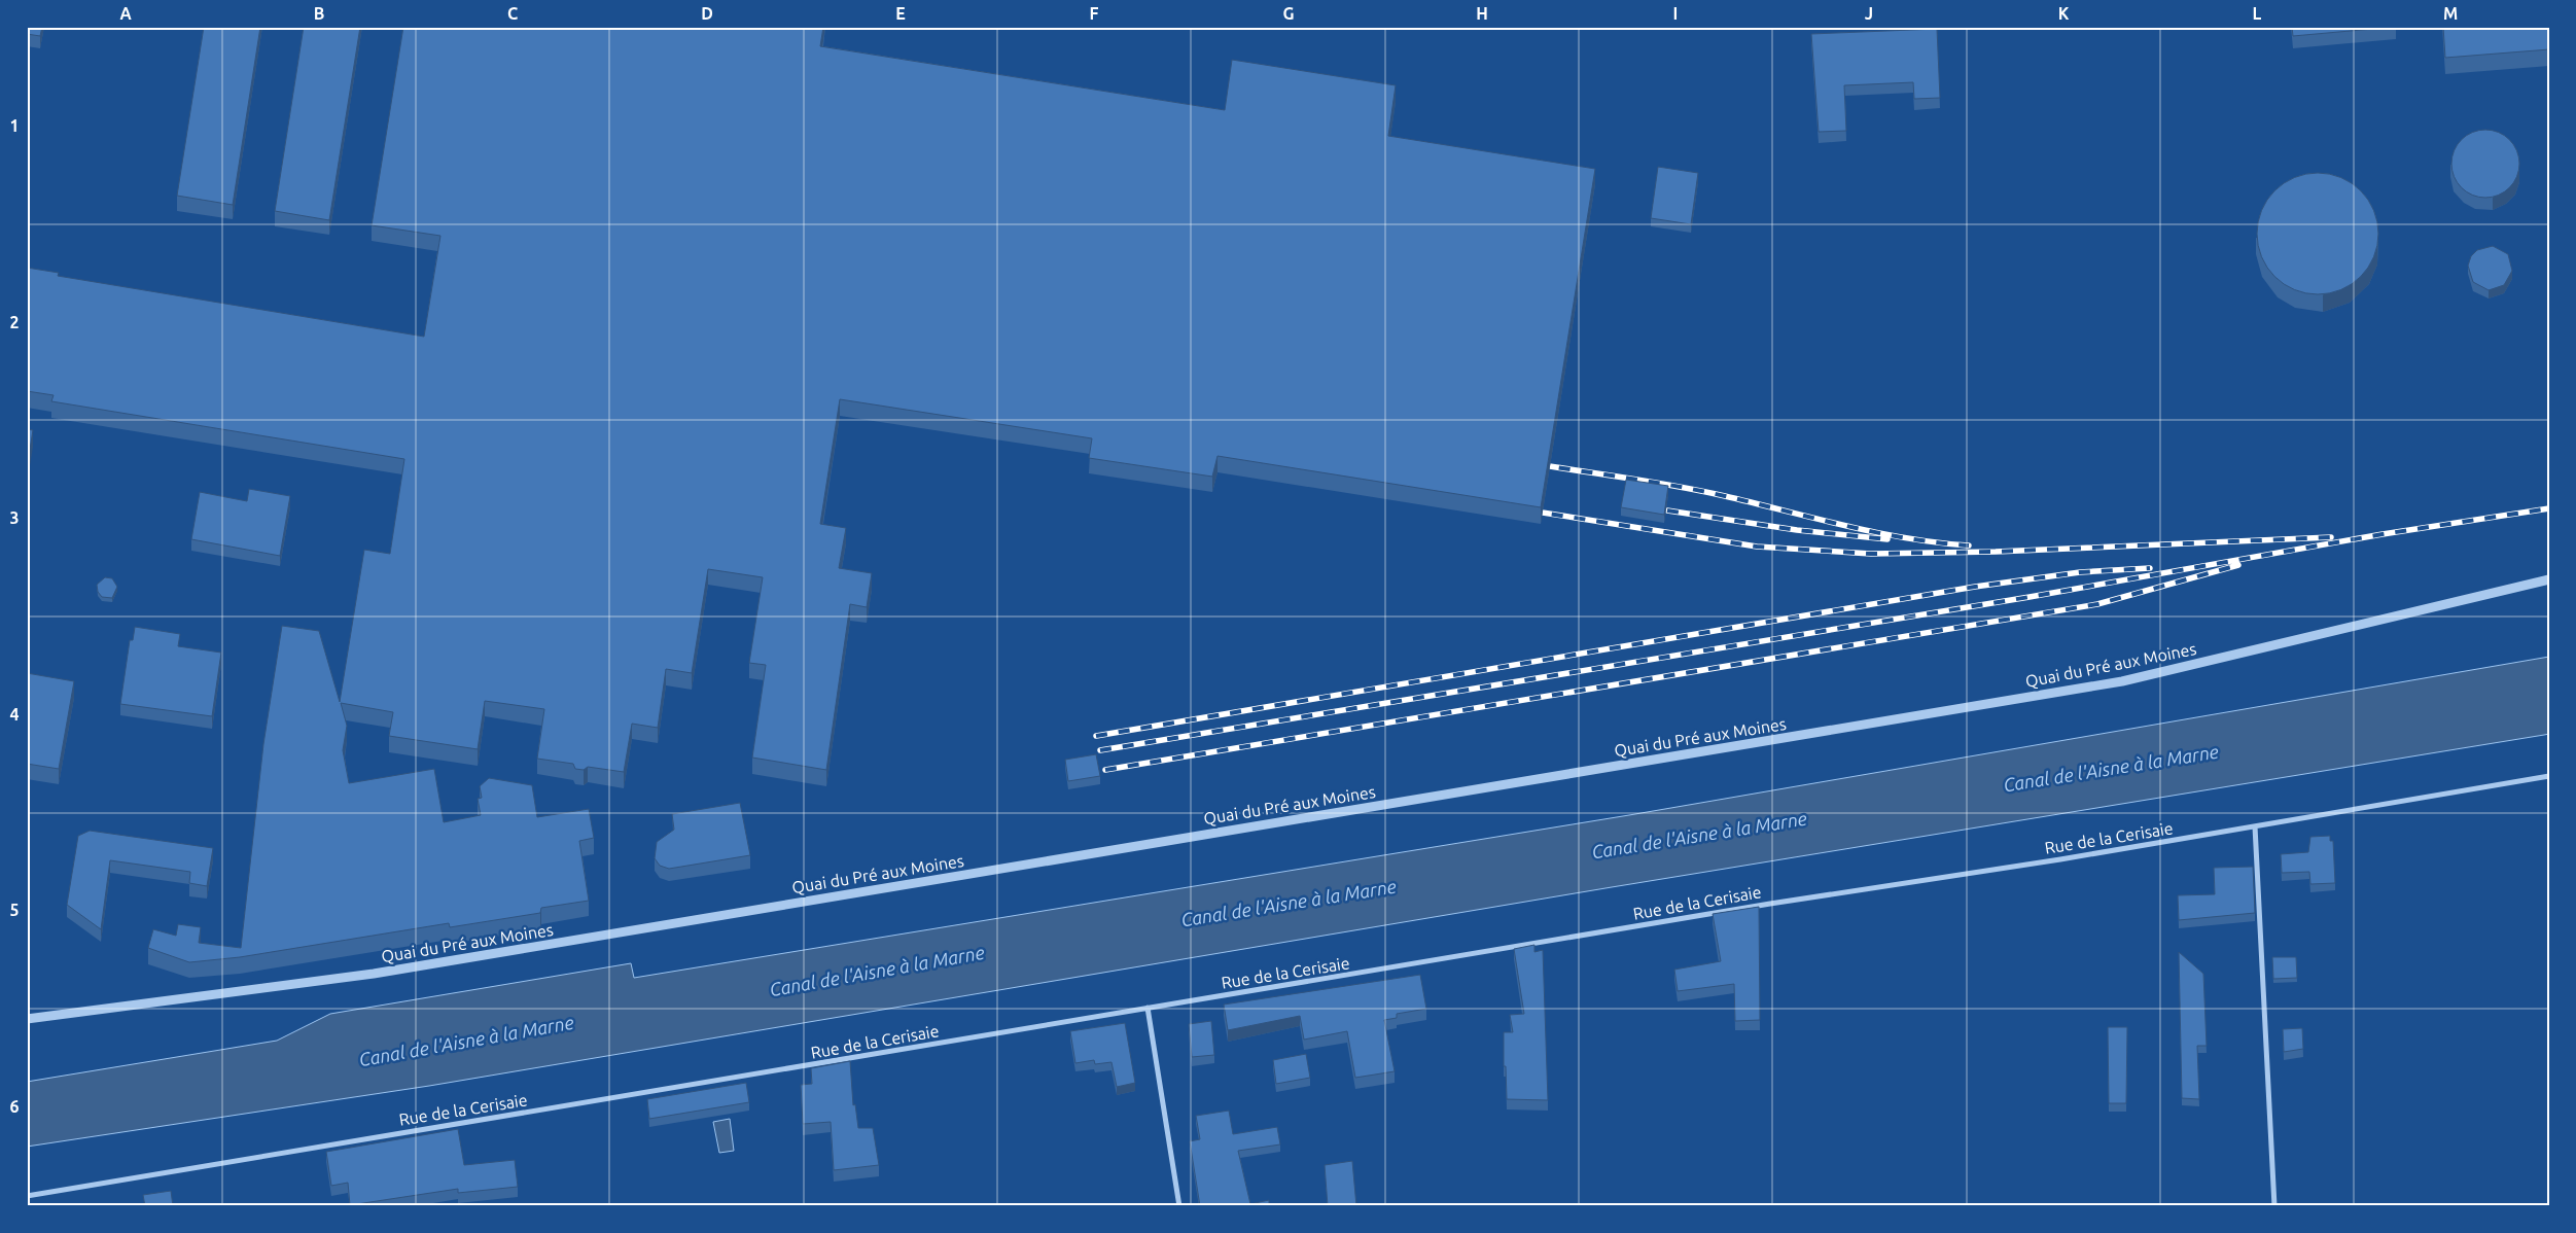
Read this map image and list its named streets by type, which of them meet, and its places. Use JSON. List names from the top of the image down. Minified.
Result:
{"streets":{"street":["Quai du Pré aux Moines","Rue de la Cerisaie"]},"water":["Canal de l'Aisne à la Marne"],"grid":{"columns":["A","B","C","D","E","F","G","H","I","J","K","L","M"],"rows":["1","2","3","4","5","6"]}}
